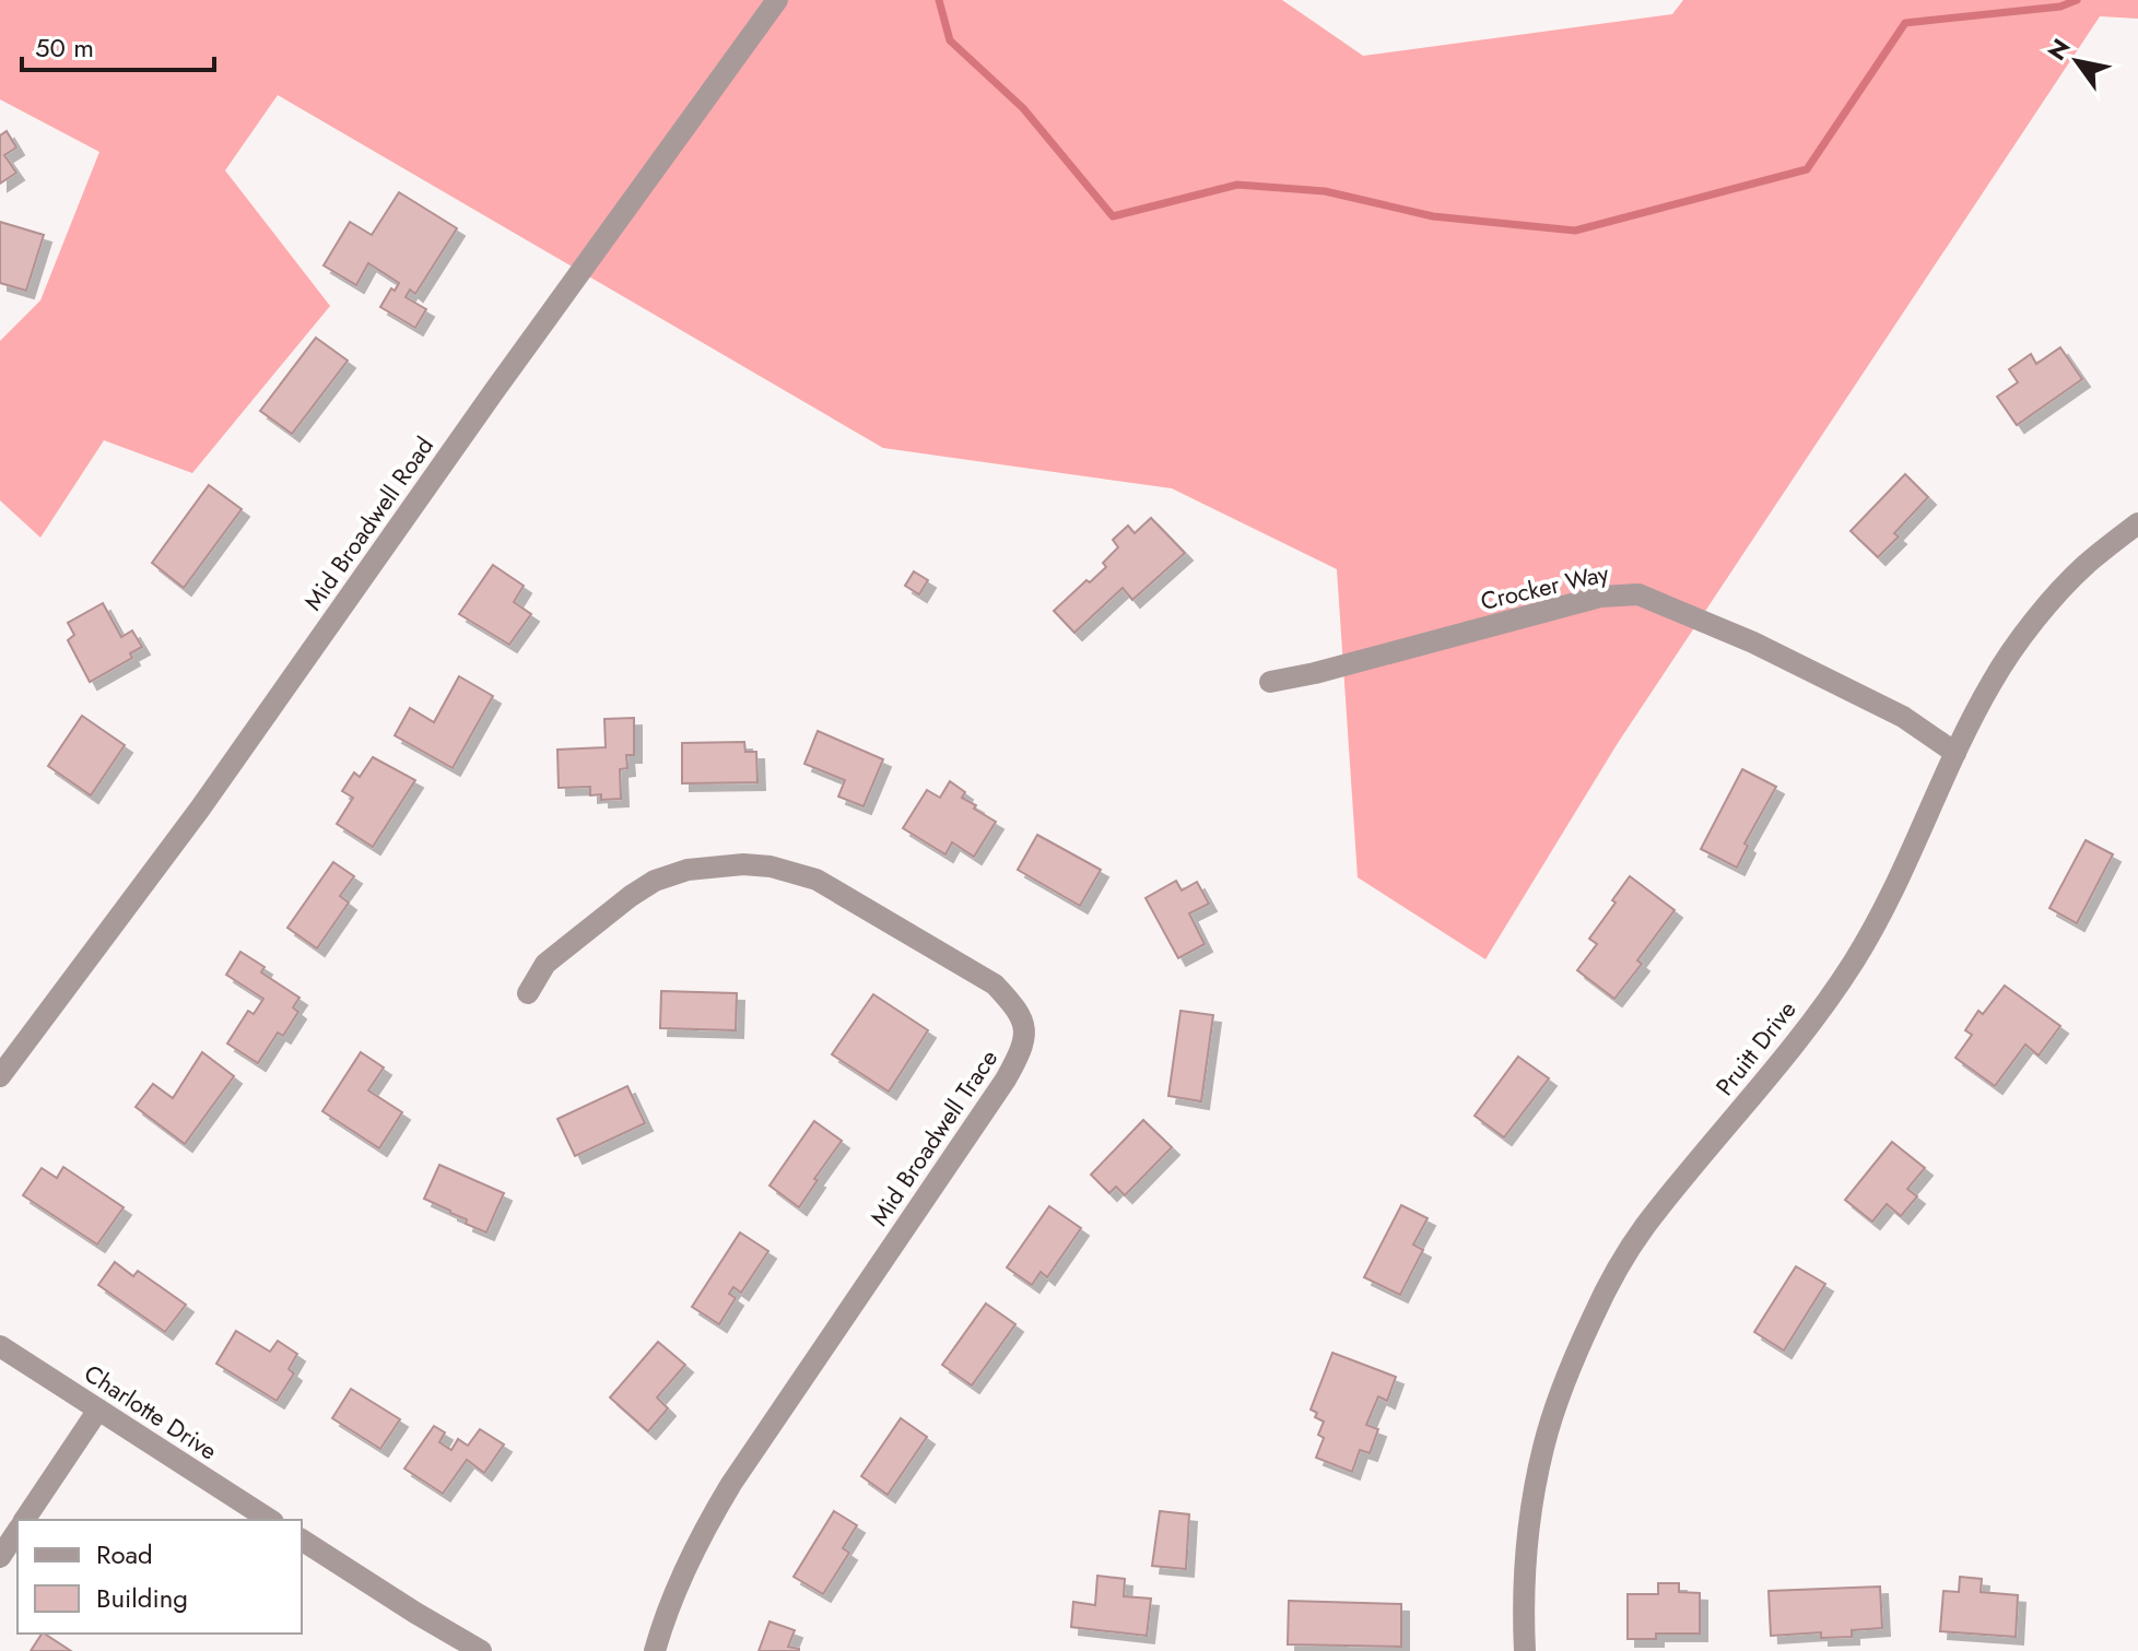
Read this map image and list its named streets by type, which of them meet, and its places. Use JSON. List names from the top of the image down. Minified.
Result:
{"streets":{"street":["Mid Broadwell Road","Crocker Way","Pruitt Drive","Mid Broadwell Trace","Charlotte Drive"]},"crossings":[["Crocker Way","Pruitt Drive"]],"legend":["Road","Building"],"scale_bar":"50 m","north":"top left"}
